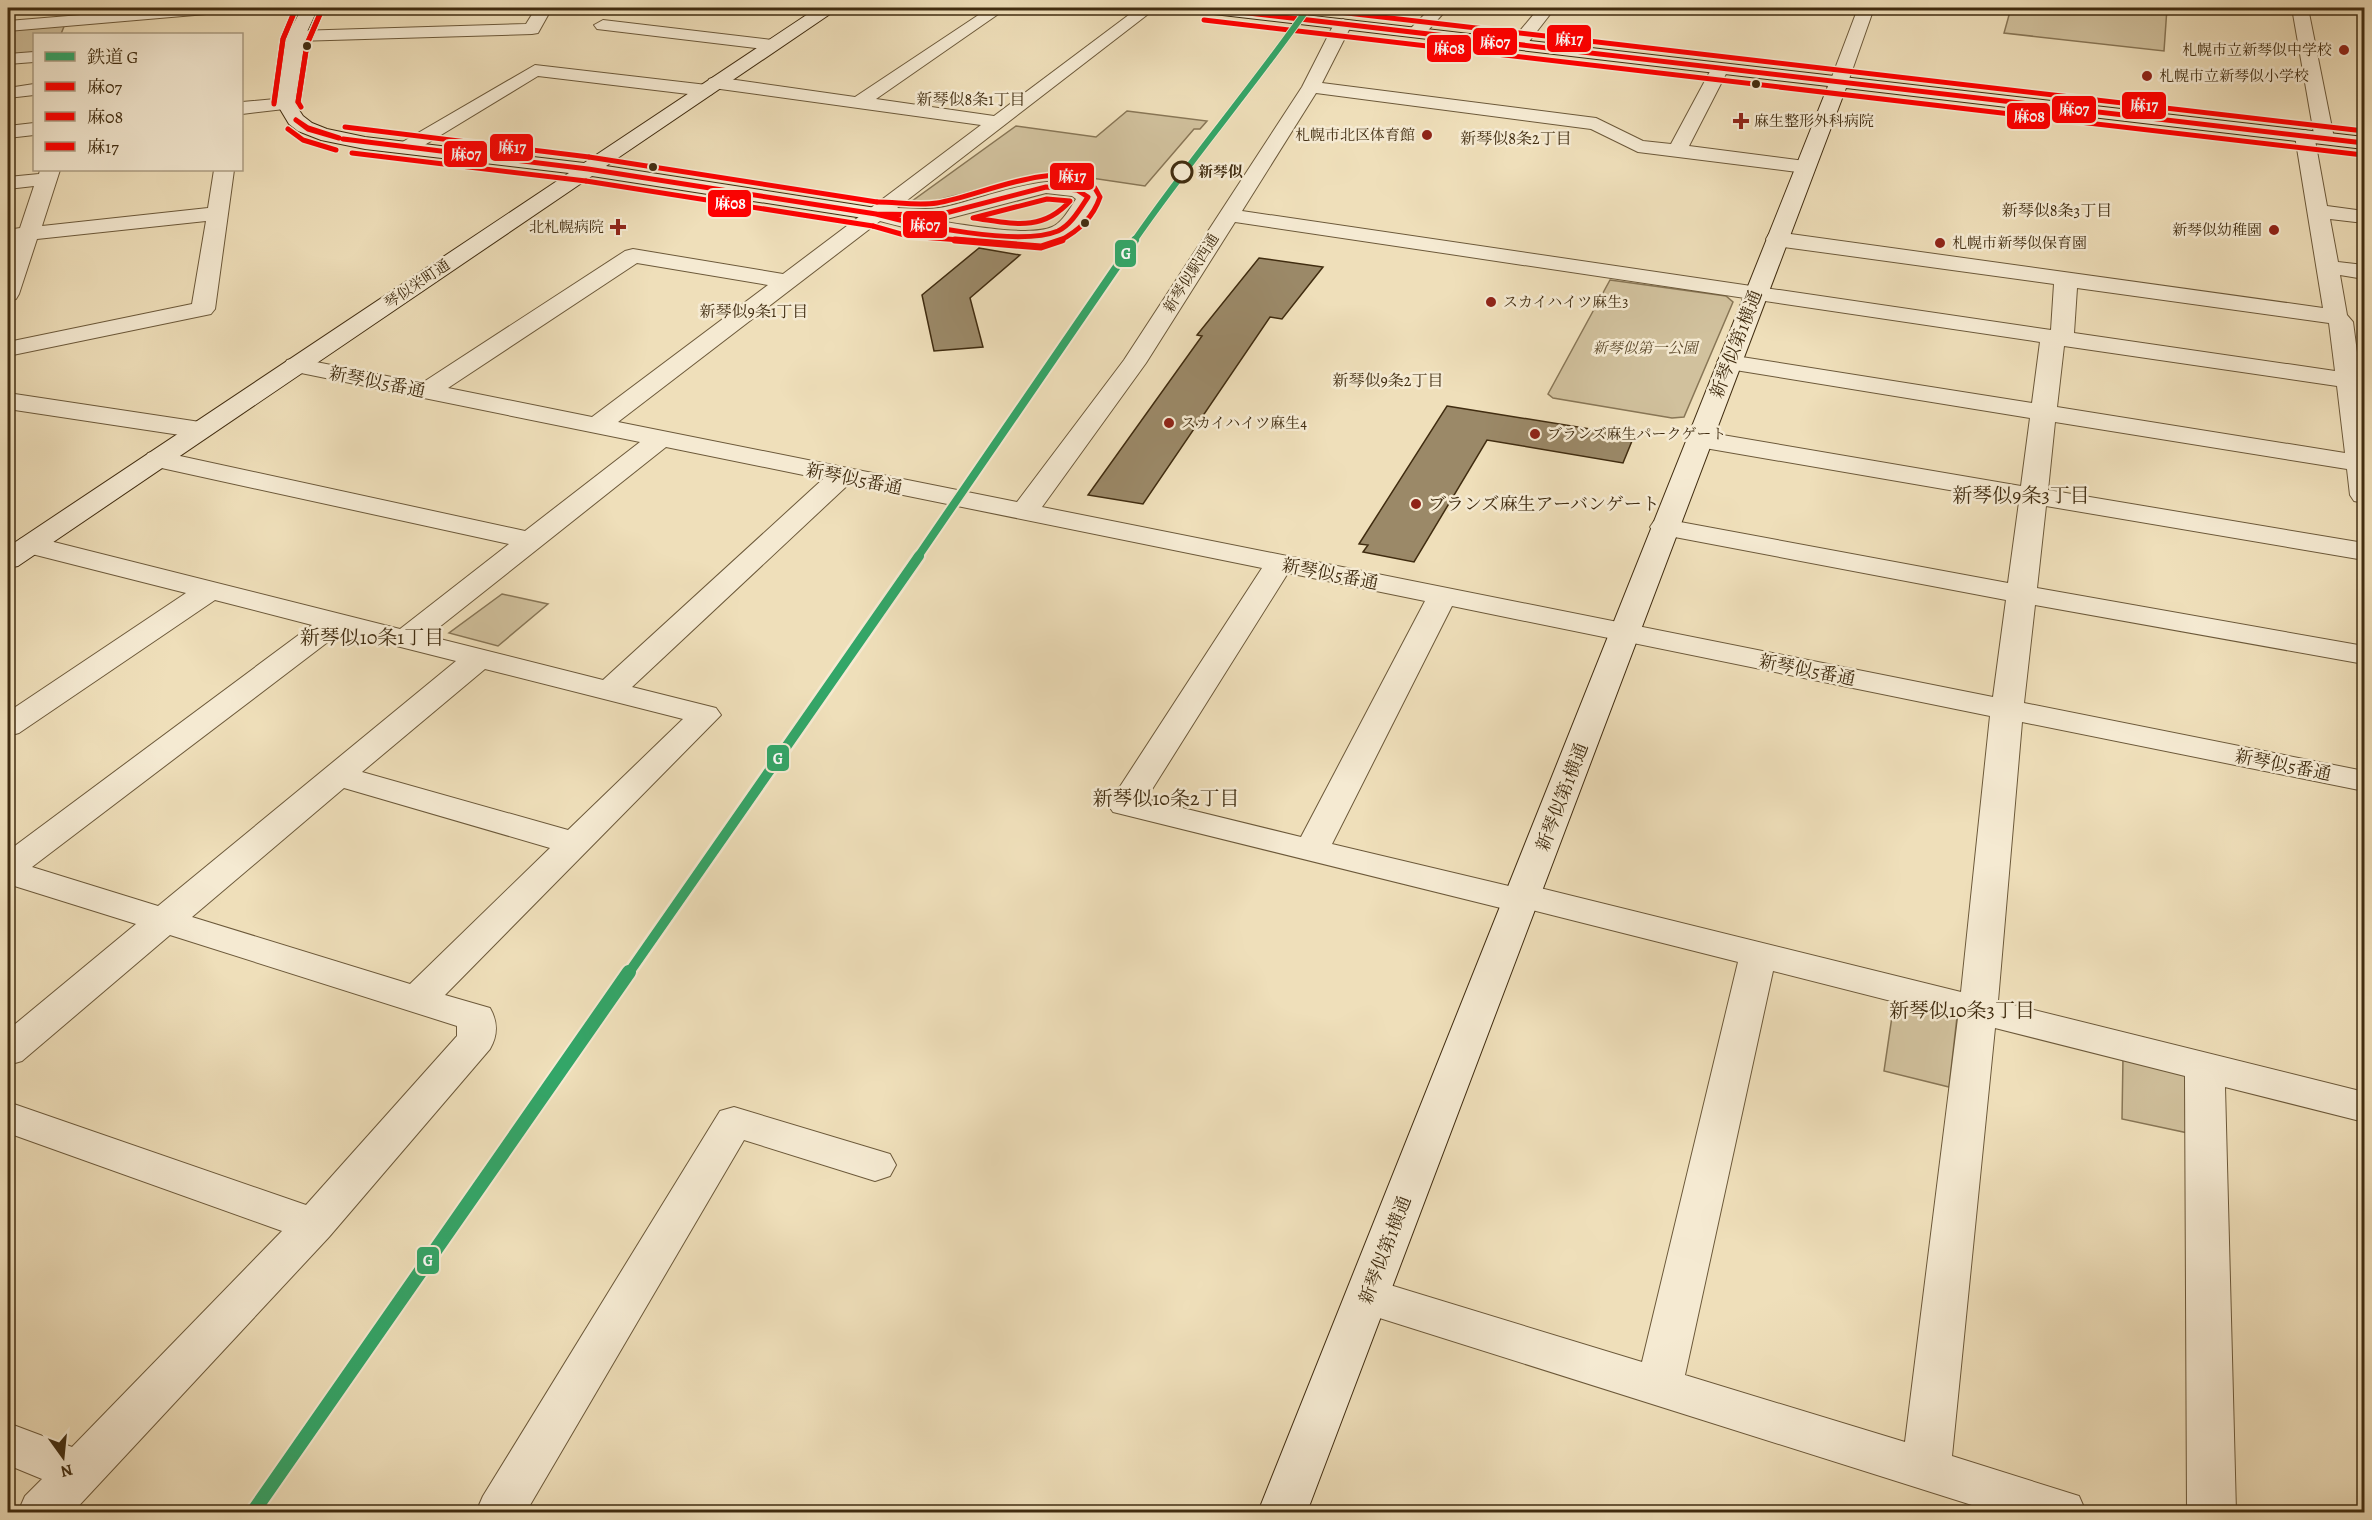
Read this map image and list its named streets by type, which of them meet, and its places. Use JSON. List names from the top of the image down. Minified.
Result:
{"streets":{"street":["新琴似駅西通","琴似栄町通","新琴似第1横通","新琴似5番通"]},"crossings":[["新琴似駅西通","新琴似5番通"],["琴似栄町通","新琴似5番通"],["新琴似第1横通","新琴似5番通"]],"districts":["新琴似8条1丁目","新琴似8条2丁目","新琴似8条3丁目","新琴似9条1丁目","新琴似9条2丁目","新琴似9条3丁目","新琴似10条1丁目","新琴似10条2丁目","新琴似10条3丁目"],"parks":["新琴似第一公園"],"places":{"other":["札幌市立新琴似中学校","札幌市立新琴似小学校","札幌市北区体育館","新琴似","新琴似幼稚園","札幌市新琴似保育園","スカイハイツ麻生3","スカイハイツ麻生4","ブランズ麻生パークゲート","ブランズ麻生アーバンゲート"],"health":["麻生整形外科病院","北札幌病院"]},"lines":["rail line G","transit line 麻07","transit line 麻08","transit line 麻17"],"legend":["鉄道 G","麻07","麻08","麻17"],"north":"bottom"}
